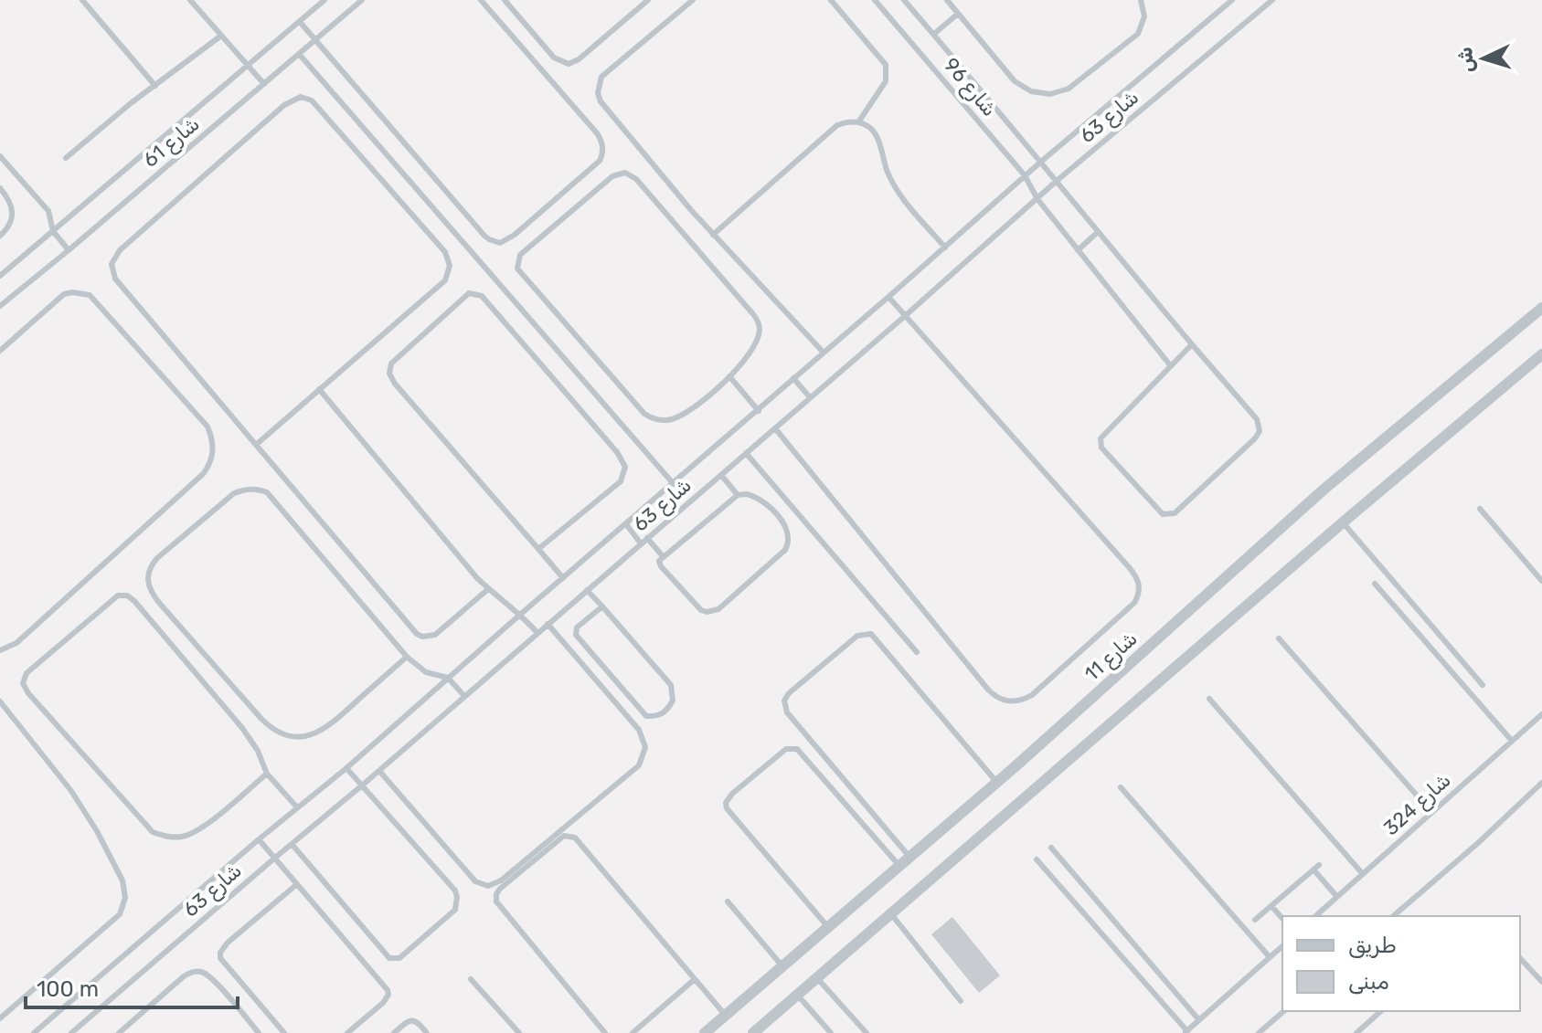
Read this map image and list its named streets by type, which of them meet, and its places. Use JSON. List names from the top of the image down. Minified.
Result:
{"streets":{"street":["شارع 11"],"lane":["شارع 96","شارع 63","شارع 61","شارع 324"]},"crossings":[["شارع 96","شارع 63"]],"legend":["طريق","مبنى"],"scale_bar":"100 m","north":"left"}
